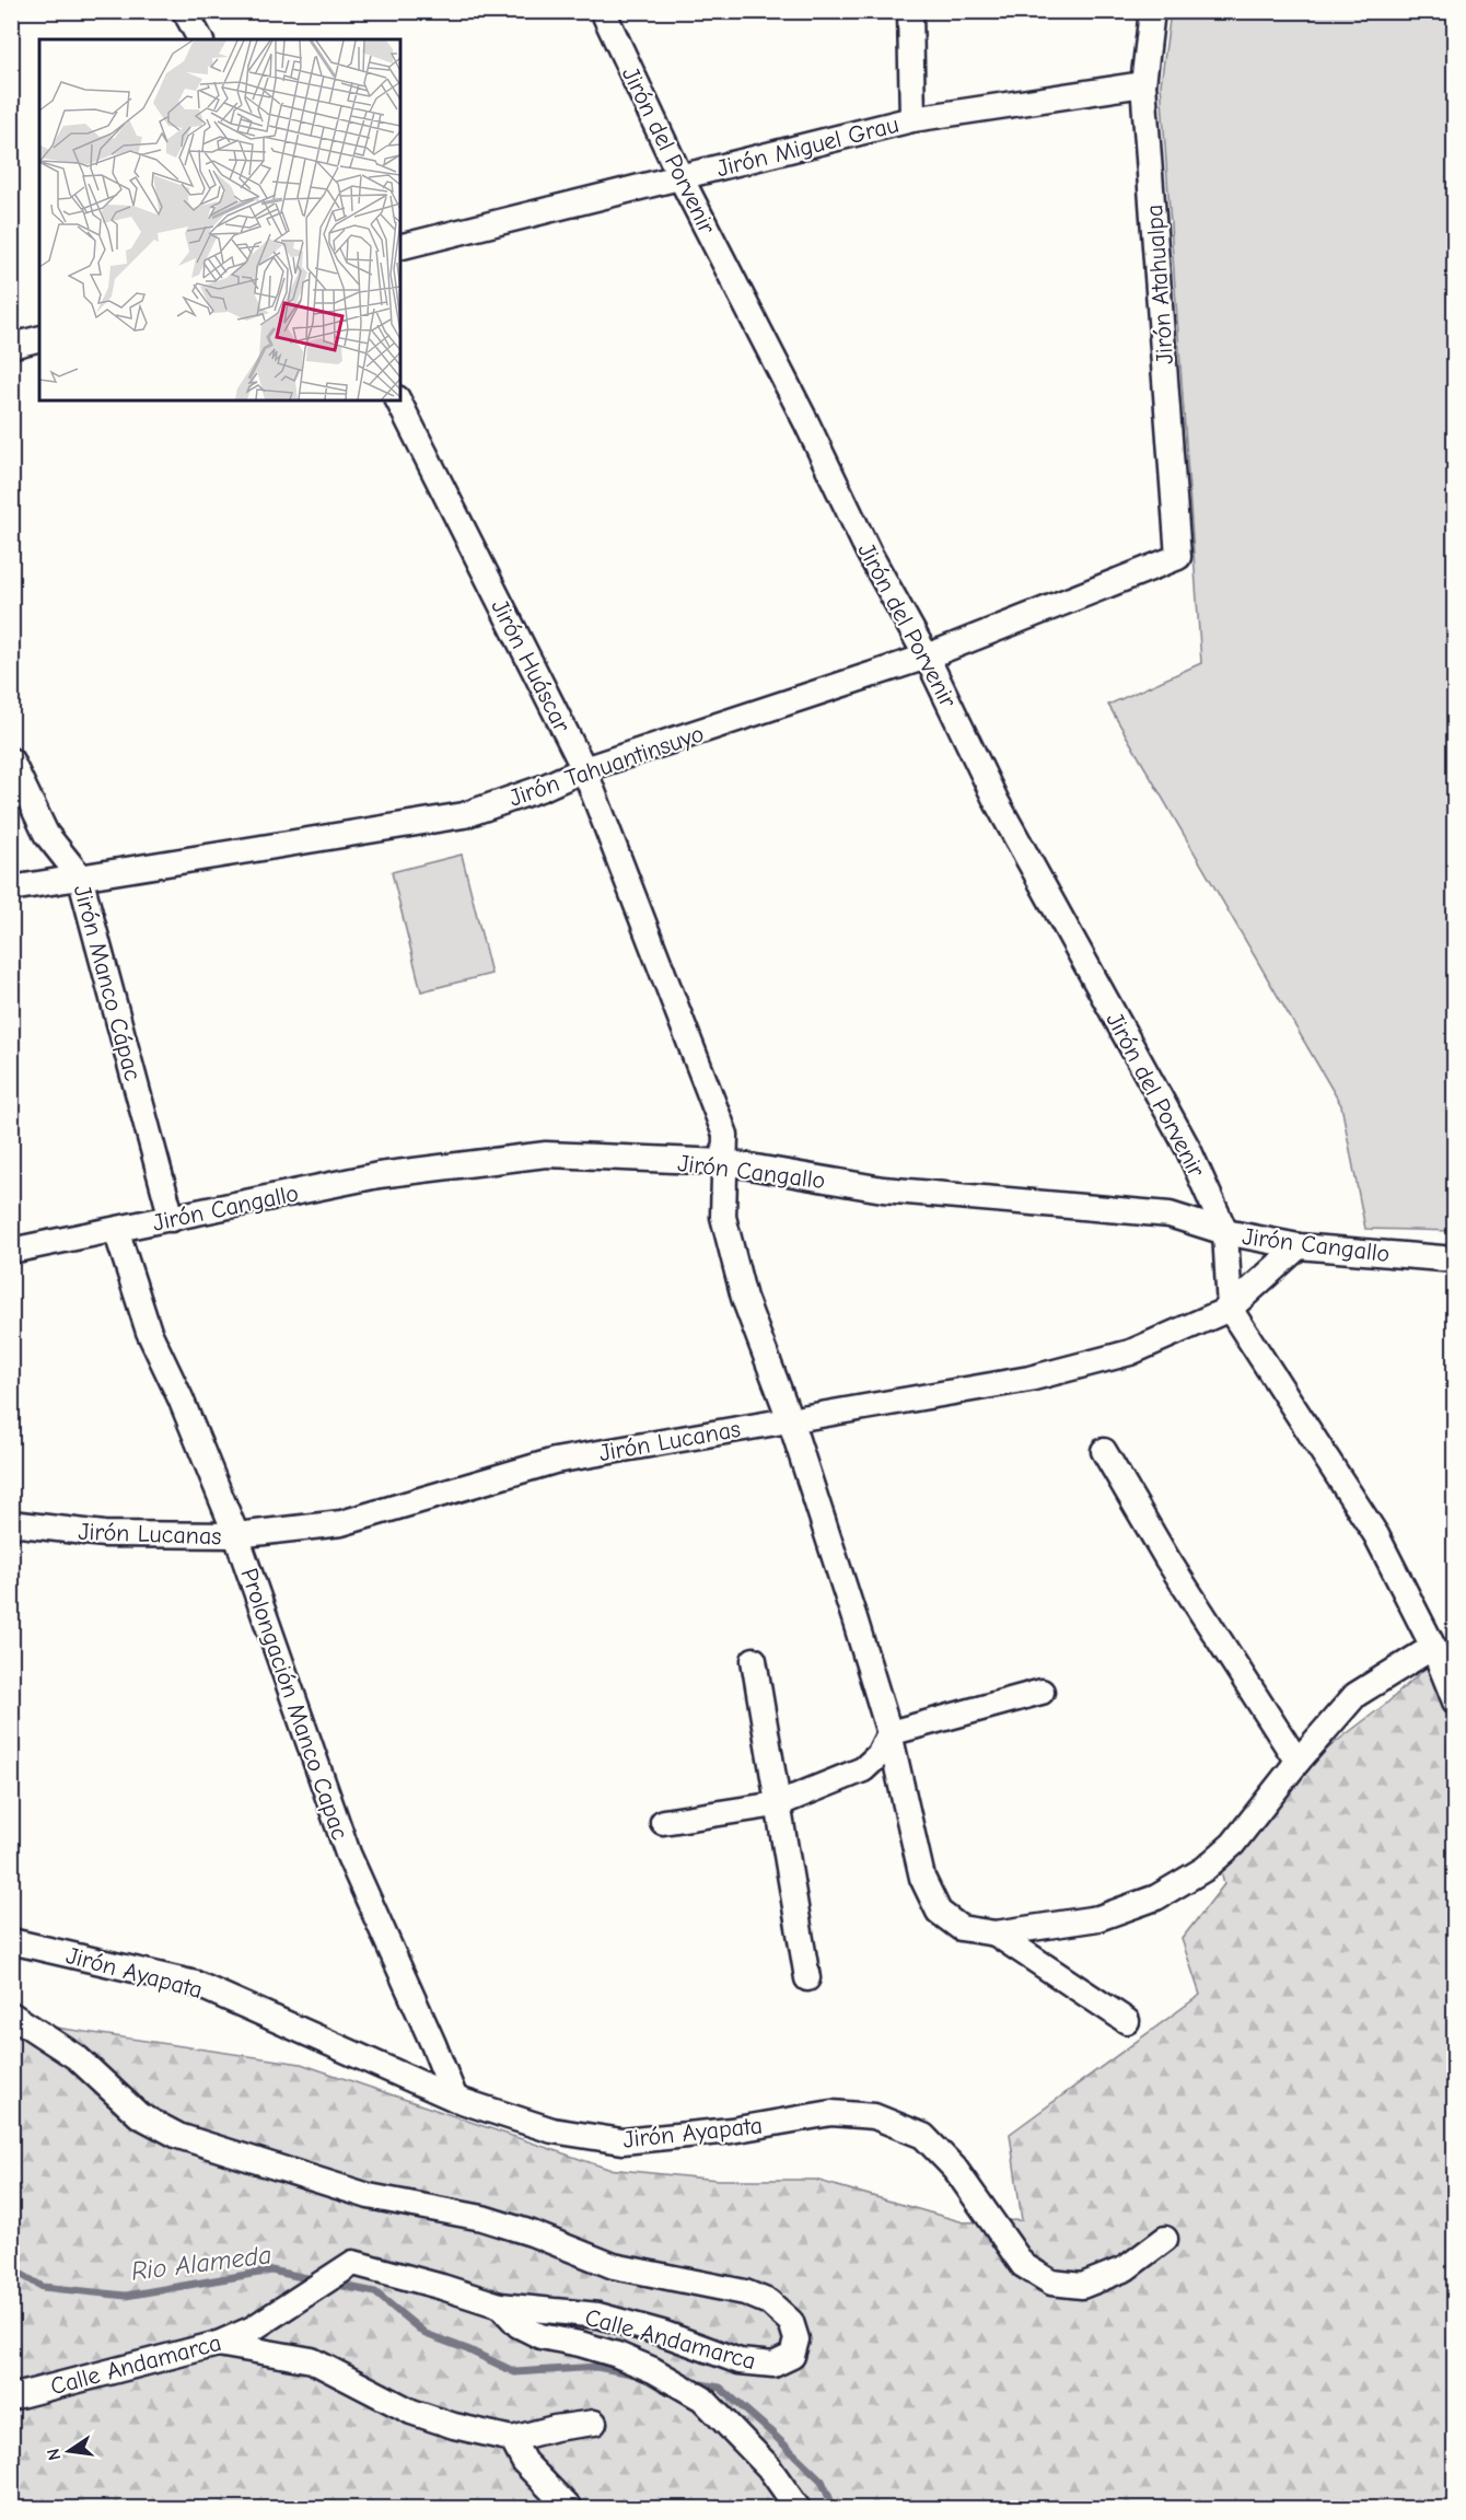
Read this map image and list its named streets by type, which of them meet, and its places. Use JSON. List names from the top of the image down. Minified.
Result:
{"streets":{"street":["Jirón Miguel Grau","Jirón del Porvenir","Jirón Atahualpa","Jirón Huáscar","Jirón Tahuantinsuyo","Jirón Manco Cápac","Jirón Cangallo","Jirón Lucanas","Prolongación Manco Capac","Jirón Ayapata","Calle Andamarca"]},"crossings":[["Jirón Miguel Grau","Jirón del Porvenir"],["Jirón Miguel Grau","Jirón Atahualpa"],["Jirón del Porvenir","Jirón Tahuantinsuyo"],["Jirón del Porvenir","Jirón Cangallo"],["Jirón Atahualpa","Jirón Tahuantinsuyo"],["Jirón Huáscar","Jirón Tahuantinsuyo"],["Jirón Huáscar","Jirón Cangallo"],["Jirón Huáscar","Jirón Lucanas"],["Jirón Tahuantinsuyo","Jirón Manco Cápac"],["Jirón Manco Cápac","Jirón Cangallo"],["Jirón Cangallo","Jirón Lucanas"],["Jirón Cangallo","Prolongación Manco Capac"],["Jirón Lucanas","Prolongación Manco Capac"],["Prolongación Manco Capac","Jirón Ayapata"]],"water":["Rio Alameda"],"north":"left"}
